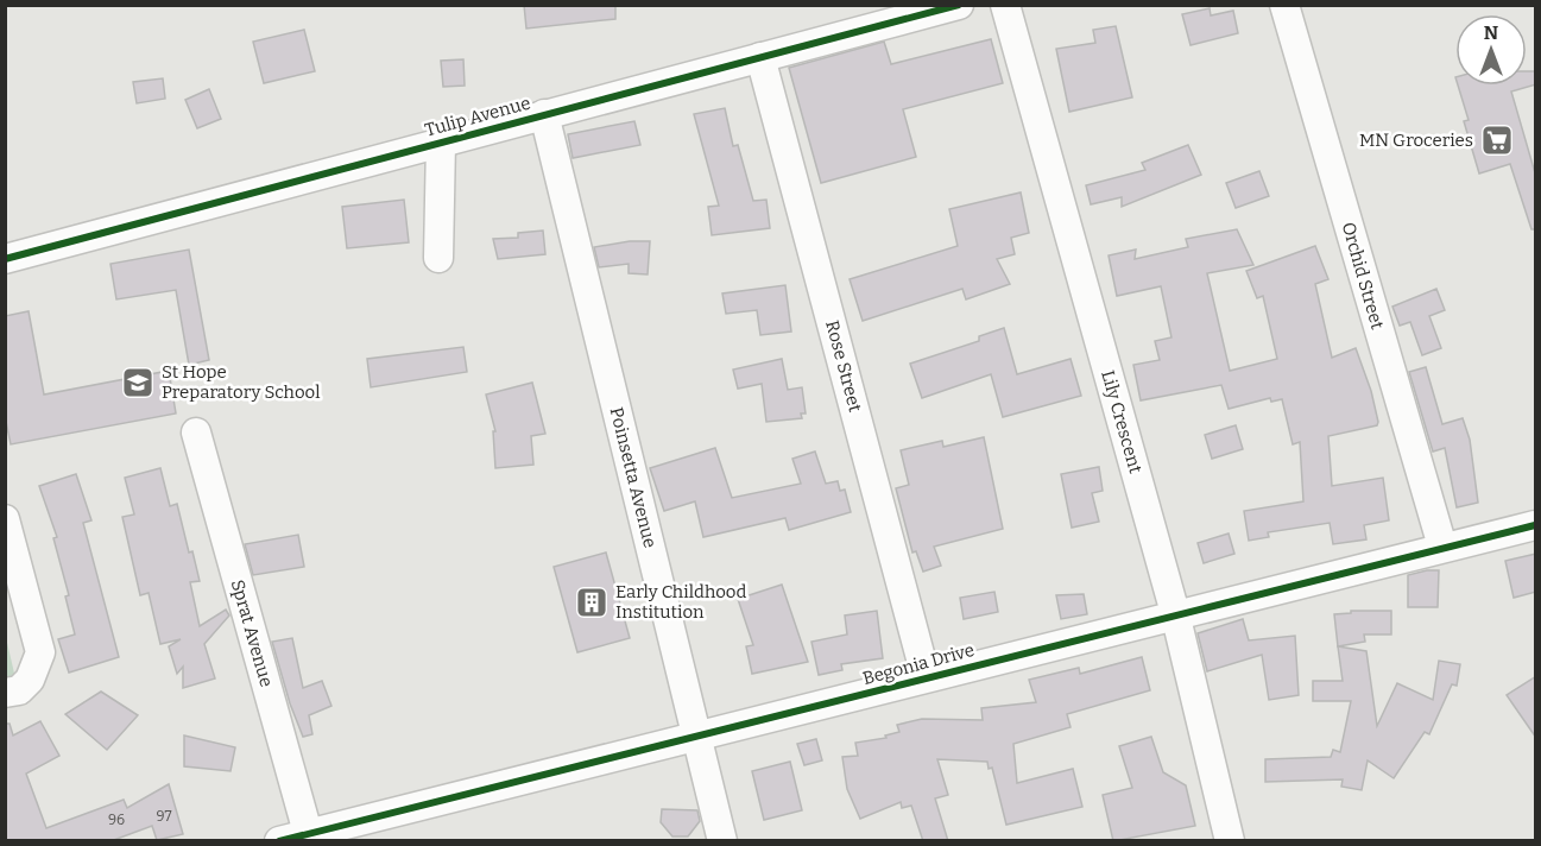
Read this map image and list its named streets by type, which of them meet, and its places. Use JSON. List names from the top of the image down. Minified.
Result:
{"streets":{"street":["Tulip Avenue","Orchid Street","Rose Street","Lily Crescent","Poinsetta Avenue","Sprat Avenue","Begonia Drive"]},"crossings":[["Tulip Avenue","Rose Street"],["Tulip Avenue","Poinsetta Avenue"],["Orchid Street","Begonia Drive"],["Rose Street","Begonia Drive"],["Lily Crescent","Begonia Drive"],["Poinsetta Avenue","Begonia Drive"],["Sprat Avenue","Begonia Drive"]],"places":{"supermarket":["MN Groceries"],"school or university":["St Hope Preparatory School"],"building":["Early Childhood Institution"]},"house_numbers":["97","96"],"north":"top"}
